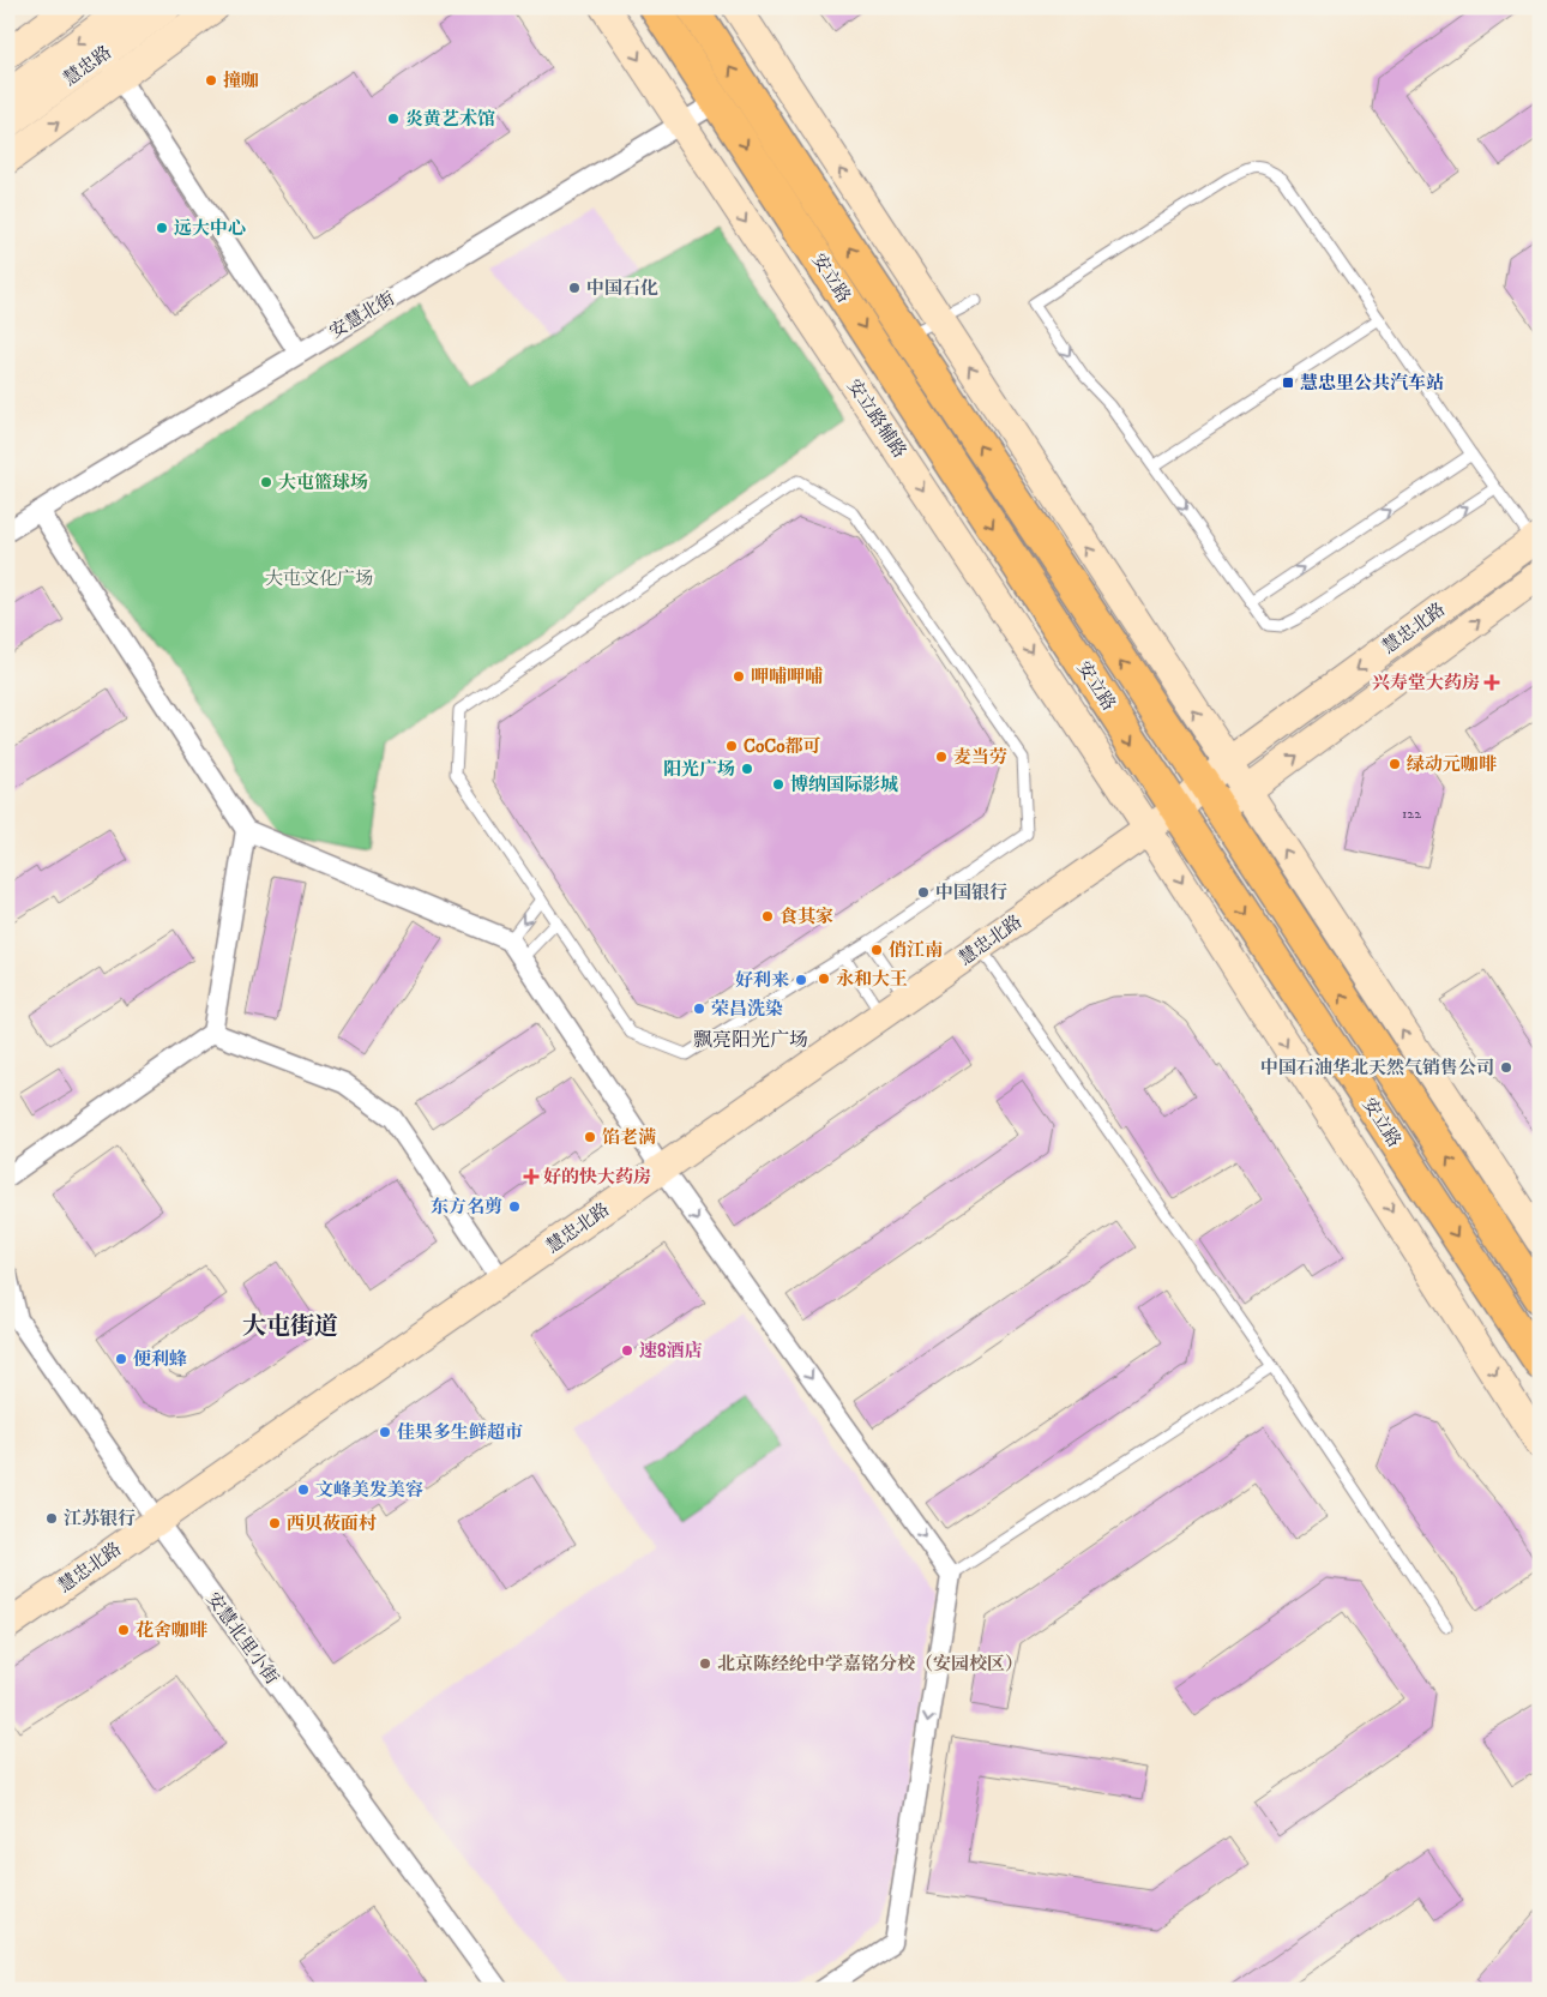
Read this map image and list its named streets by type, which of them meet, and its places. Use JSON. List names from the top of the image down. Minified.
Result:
{"streets":{"main road":["安立路"],"street":["慧忠路","安慧北街","安立路辅路","慧忠北路","安慧北里小街"]},"crossings":[["安立路","安慧北街"],["安立路","慧忠北路"],["安慧北街","安立路辅路"],["安立路辅路","慧忠北路"],["慧忠北路","安慧北里小街"]],"districts":["飘亮阳光广场","大屯街道"],"parks":["大屯文化广场"],"places":{"other":["撞咖","炎黄艺术馆","远大中心","中国石化","大屯篮球场","呷哺呷哺","CoCo都可","麦当劳","绿动元咖啡","阳光广场","博纳国际影城","中国银行","食其家","俏江南","永和大王","好利来","荣昌洗染","中国石油华北天然气销售公司","馅老满","东方名剪","速8酒店","便利蜂","佳果多生鲜超市","文峰美发美容","江苏银行","西贝莜面村","花舍咖啡","北京陈经纶中学嘉铭分校（安园校区）"],"transit":["慧忠里公共汽车站"],"health":["兴寿堂大药房","好的快大药房"]},"house_numbers":["122"]}
